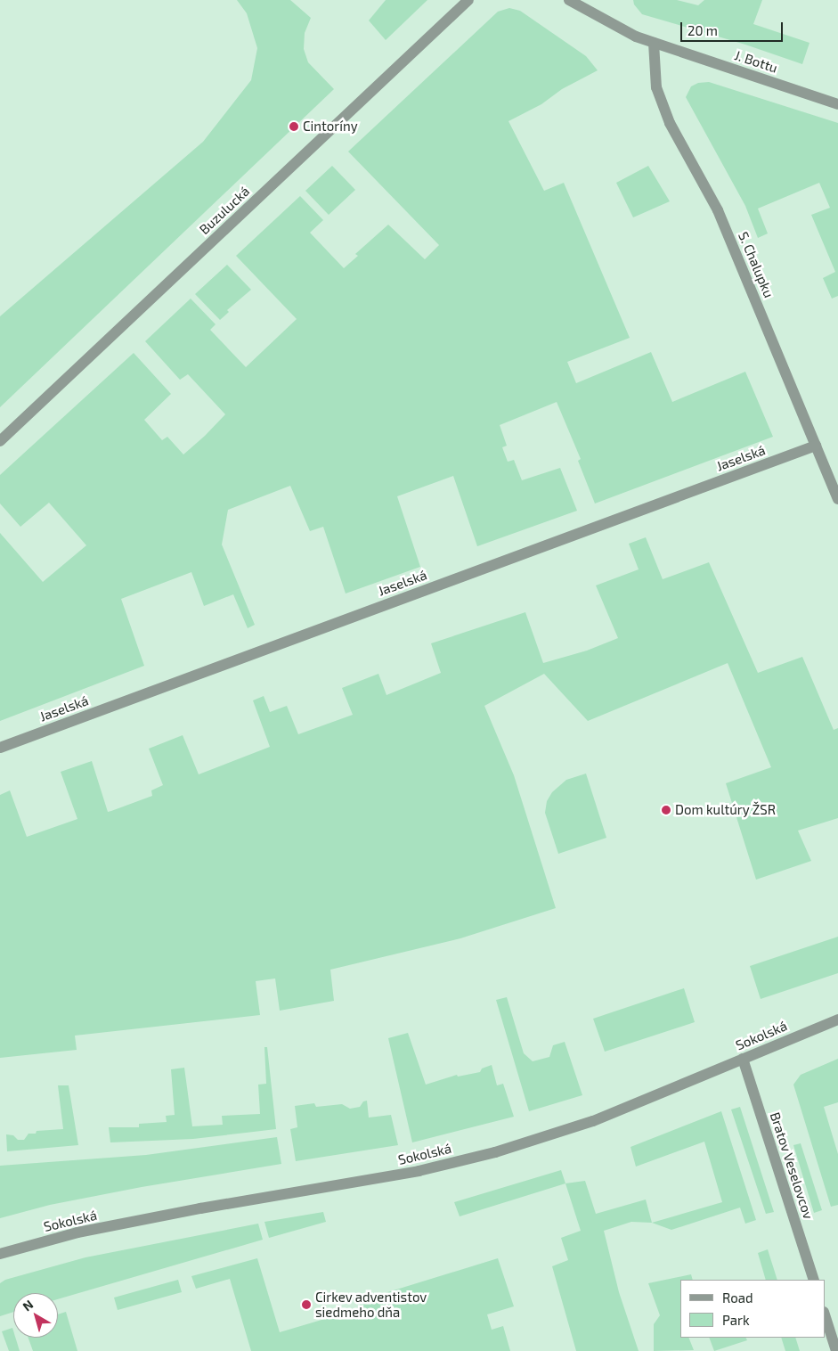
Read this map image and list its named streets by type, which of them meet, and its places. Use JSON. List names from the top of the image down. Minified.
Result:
{"streets":{"street":["J. Bottu","Buzulucká","S. Chalupku","Jaselská","Sokolská","Bratov Veselovcov"]},"crossings":[["J. Bottu","S. Chalupku"],["S. Chalupku","Jaselská"],["Sokolská","Bratov Veselovcov"]],"places":["Cintoríny","Dom kultúry ŽSR","Cirkev adventistov siedmeho dňa"],"legend":["Road","Park"],"scale_bar":"20 m","north":"top left"}
